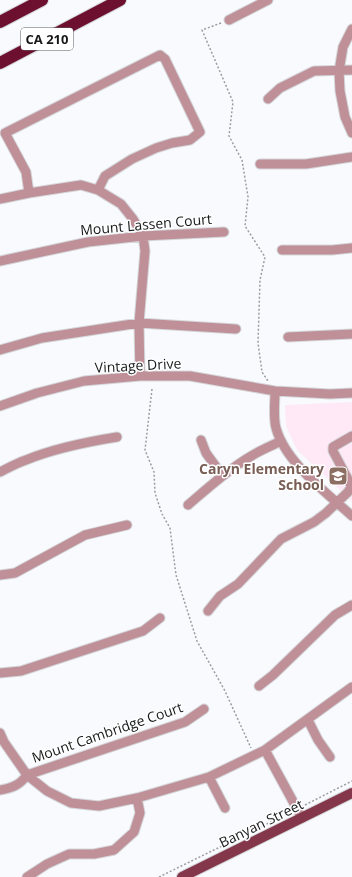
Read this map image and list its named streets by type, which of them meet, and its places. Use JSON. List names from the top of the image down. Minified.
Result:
{"streets":{"highway":["CA 210"],"main road":["Banyan Street"],"street":["Mount Lassen Court","Vintage Drive","Mount Cambridge Court"]},"places":{"school or university":["Caryn Elementary School"]}}
